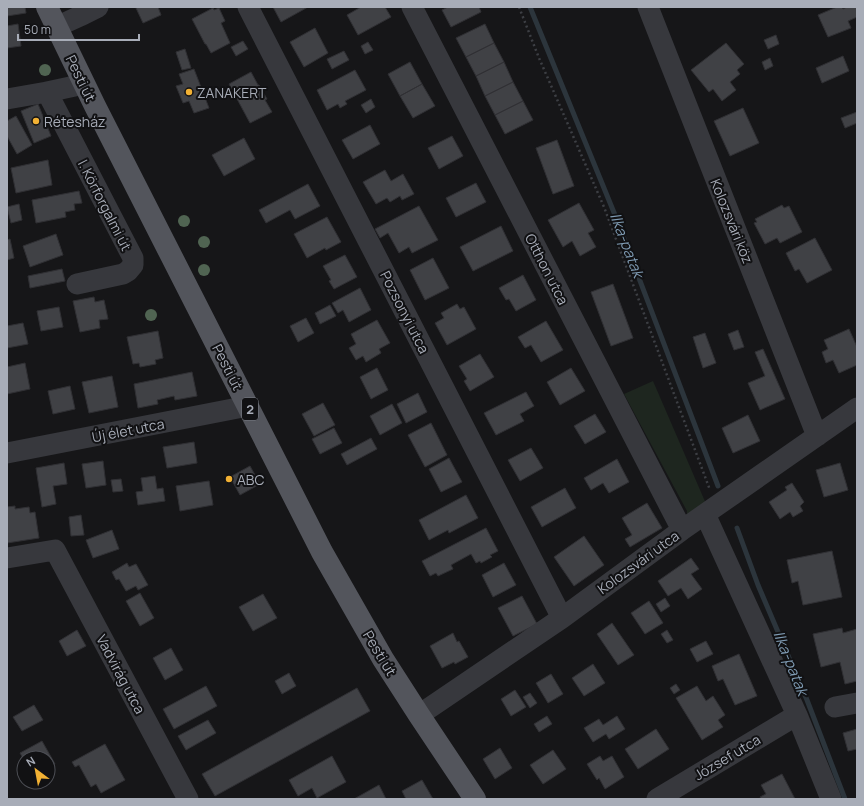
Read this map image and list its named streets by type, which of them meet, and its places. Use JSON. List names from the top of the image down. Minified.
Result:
{"streets":{"main road":["Pesti út","2"],"street":["I. Körforgalmi út","Kolozsvári köz","Otthon utca","Pozsonyi utca","Új élet utca","Kolozsvári utca","Vadvirág utca","József utca"]},"crossings":[["Pesti út","Új élet utca"],["Pesti út","Kolozsvári utca"],["Kolozsvári köz","Kolozsvári utca"],["Otthon utca","Kolozsvári utca"],["Pozsonyi utca","Kolozsvári utca"]],"water":["Ilka-patak"],"places":["ZANAKERT","Rétesház","ABC"],"scale_bar":"50 m","north":"top left"}
